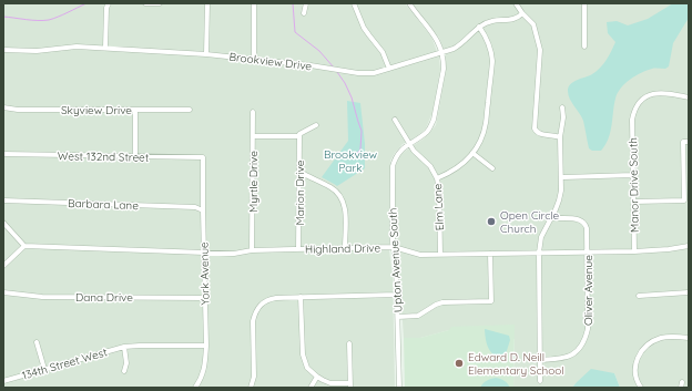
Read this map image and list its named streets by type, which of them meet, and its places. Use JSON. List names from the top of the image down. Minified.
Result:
{"streets":{"street":["Brookview Drive","Skyview Drive","West 132nd Street","Myrtle Drive","Manor Drive South","Marion Drive","Barbara Lane","Elm Lane","Highland Drive","Upton Avenue South","York Avenue","Oliver Avenue","Dana Drive","134th Street West"]},"crossings":[["Brookview Drive","Upton Avenue South"],["West 132nd Street","York Avenue"],["Myrtle Drive","Highland Drive"],["Manor Drive South","Highland Drive"],["Marion Drive","Highland Drive"],["Barbara Lane","York Avenue"],["Elm Lane","Highland Drive"],["Elm Lane","Upton Avenue South"],["Highland Drive","Upton Avenue South"],["Highland Drive","York Avenue"],["Highland Drive","Oliver Avenue"],["York Avenue","Dana Drive"],["York Avenue","134th Street West"]],"parks":["Brookview Park"],"places":["Open Circle Church","Edward D. Neill Elementary School"]}
